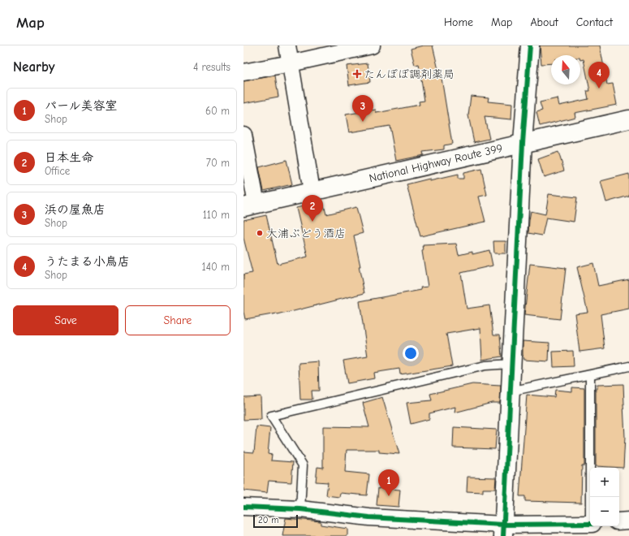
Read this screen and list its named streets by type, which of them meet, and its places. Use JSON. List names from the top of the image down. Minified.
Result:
{"streets":{"main road":["National Highway Route 399"]},"places":{"health":["たんぽぽ調剤薬局"],"other":["大浦ぶどう酒店"]},"scale_bar":"20 m","north":"top","page":{"header":"Map","nav":["Home","Map","About","Contact"],"heading":["Nearby","4 results"],"pins":["4","3","2","1"],"list":[{"mark":"1","name":"パール美容室","note":"Shop","value":"60 m"},{"mark":"2","name":"日本生命","note":"Office","value":"70 m"},{"mark":"3","name":"浜の屋魚店","note":"Shop","value":"110 m"},{"mark":"4","name":"うたまる小鳥店","note":"Shop","value":"140 m"}],"buttons":["Save","Share"],"map_buttons":["+","−"],"scale":"20 m"}}
